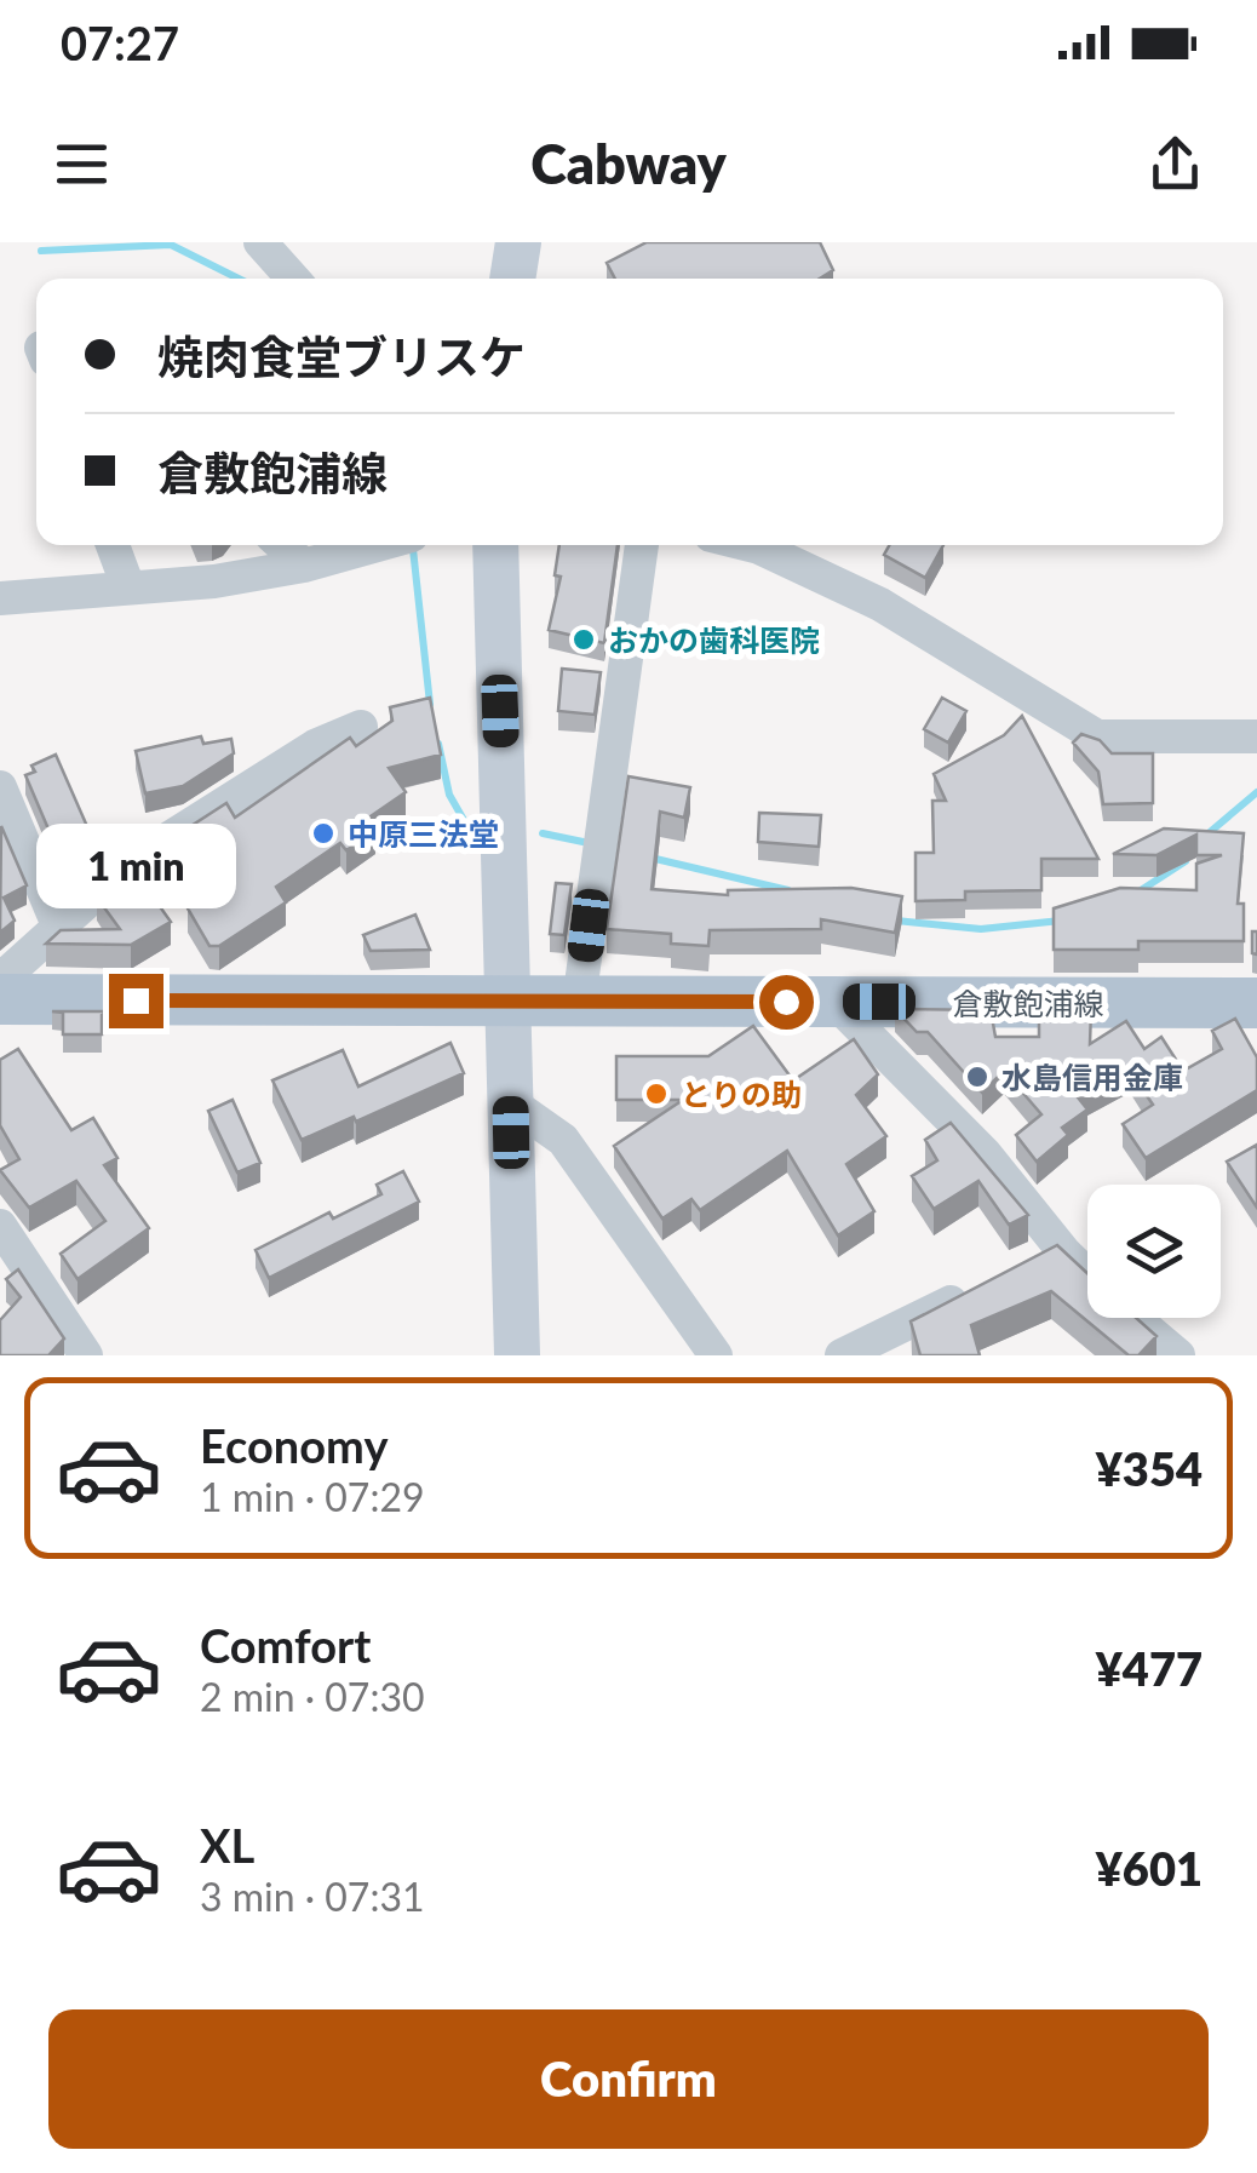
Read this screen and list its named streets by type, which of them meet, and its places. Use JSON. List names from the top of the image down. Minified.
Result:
{"streets":{"main road":["倉敷飽浦線"]},"places":["おかの歯科医院","中原三法堂","水島信用金庫","とりの助"],"page":{"status":"07:27","header":"Cabway","banner":["焼肉食堂ブリスケ","倉敷飽浦線"],"bubble":"1 min","list":[{"name":"Economy","note":"1 min · 07:29","value":"¥354"},{"name":"Comfort","note":"2 min · 07:30","value":"¥477"},{"name":"XL","note":"3 min · 07:31","value":"¥601"}],"buttons":"Confirm"}}
